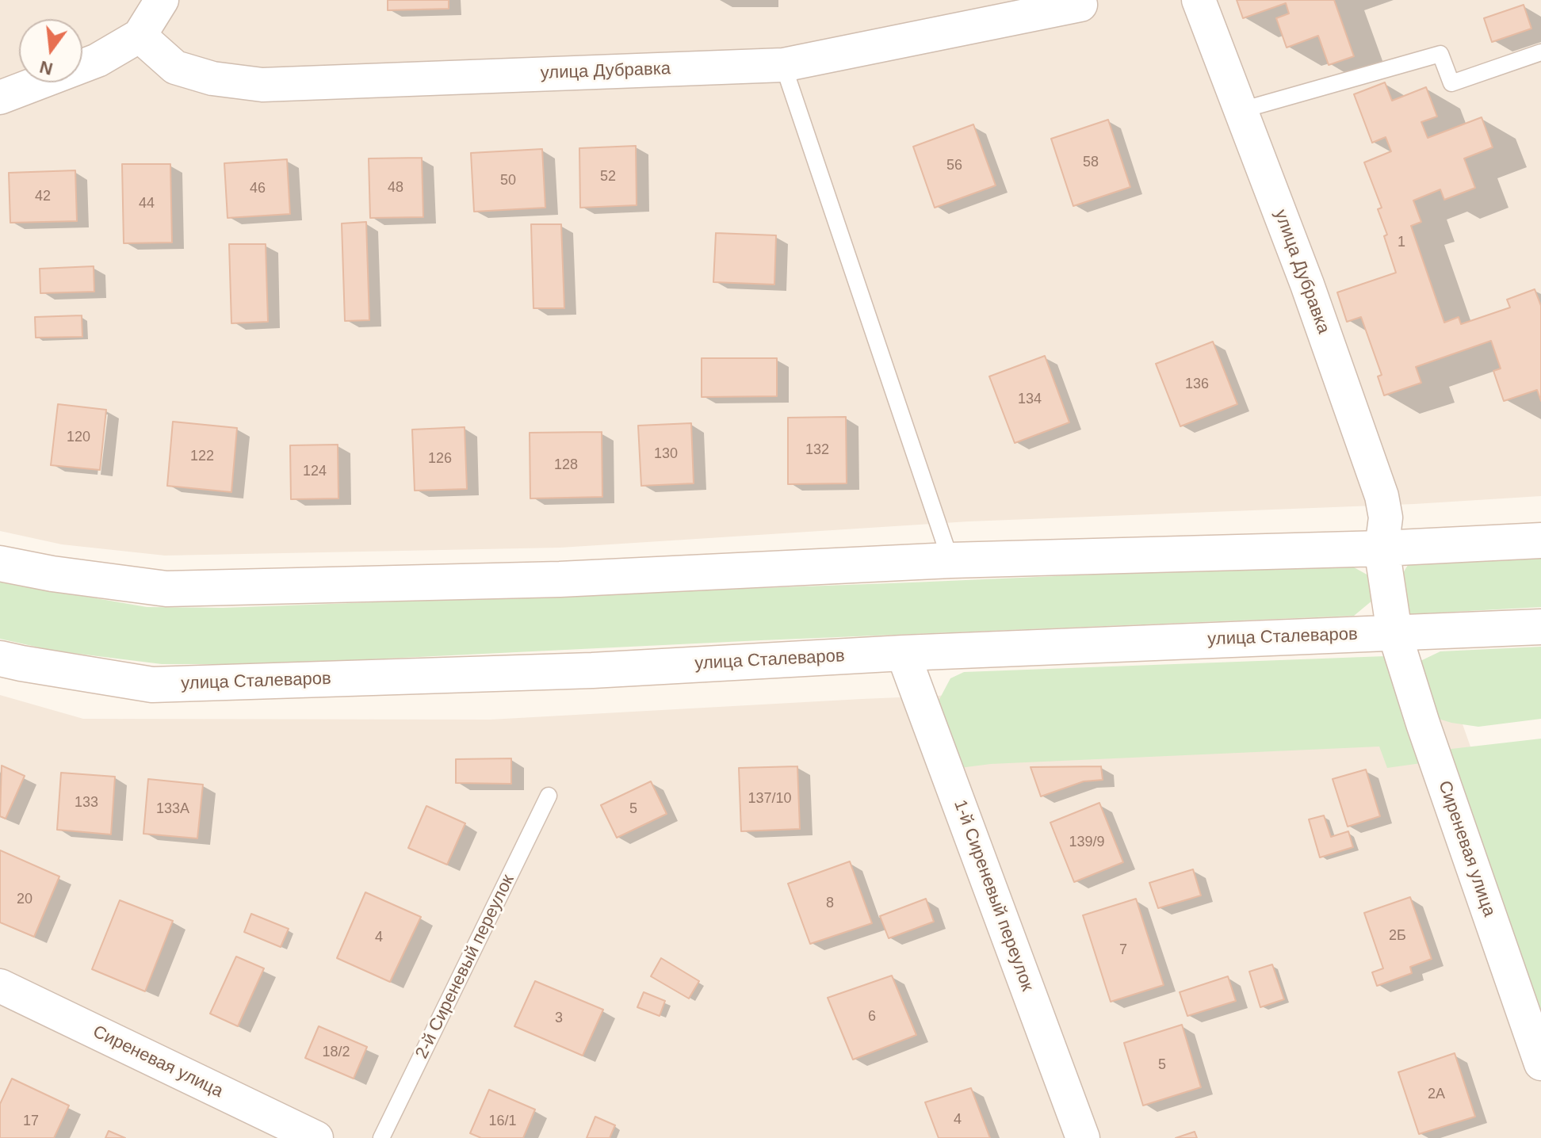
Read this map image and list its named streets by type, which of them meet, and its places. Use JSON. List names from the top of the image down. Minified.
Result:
{"streets":{"main road":["улица Сталеваров"],"street":["улица Дубравка","Сиреневая улица","1-й Сиреневый переулок"],"lane":["2-й Сиреневый переулок"]},"crossings":[["улица Сталеваров","Сиреневая улица"],["улица Сталеваров","1-й Сиреневый переулок"]],"house_numbers":["58","56","52","50","48","46","42","44","1","136","134","120","132","130","122","126","128","124","137/10","133","133А","5","139/9","20","8","2Б","4","7","6","3","18/2","5","2А","4","17","16/1"],"north":"bottom"}
